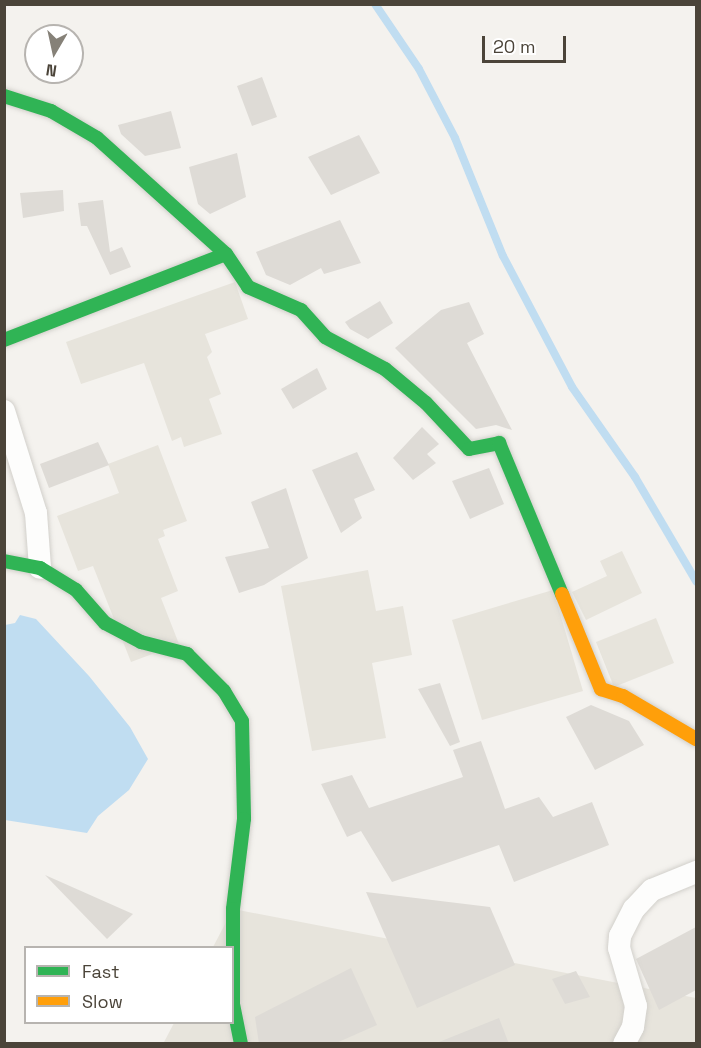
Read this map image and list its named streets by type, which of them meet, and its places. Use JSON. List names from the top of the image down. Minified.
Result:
{"legend":["Fast","Slow"],"scale_bar":"20 m","north":"bottom"}
